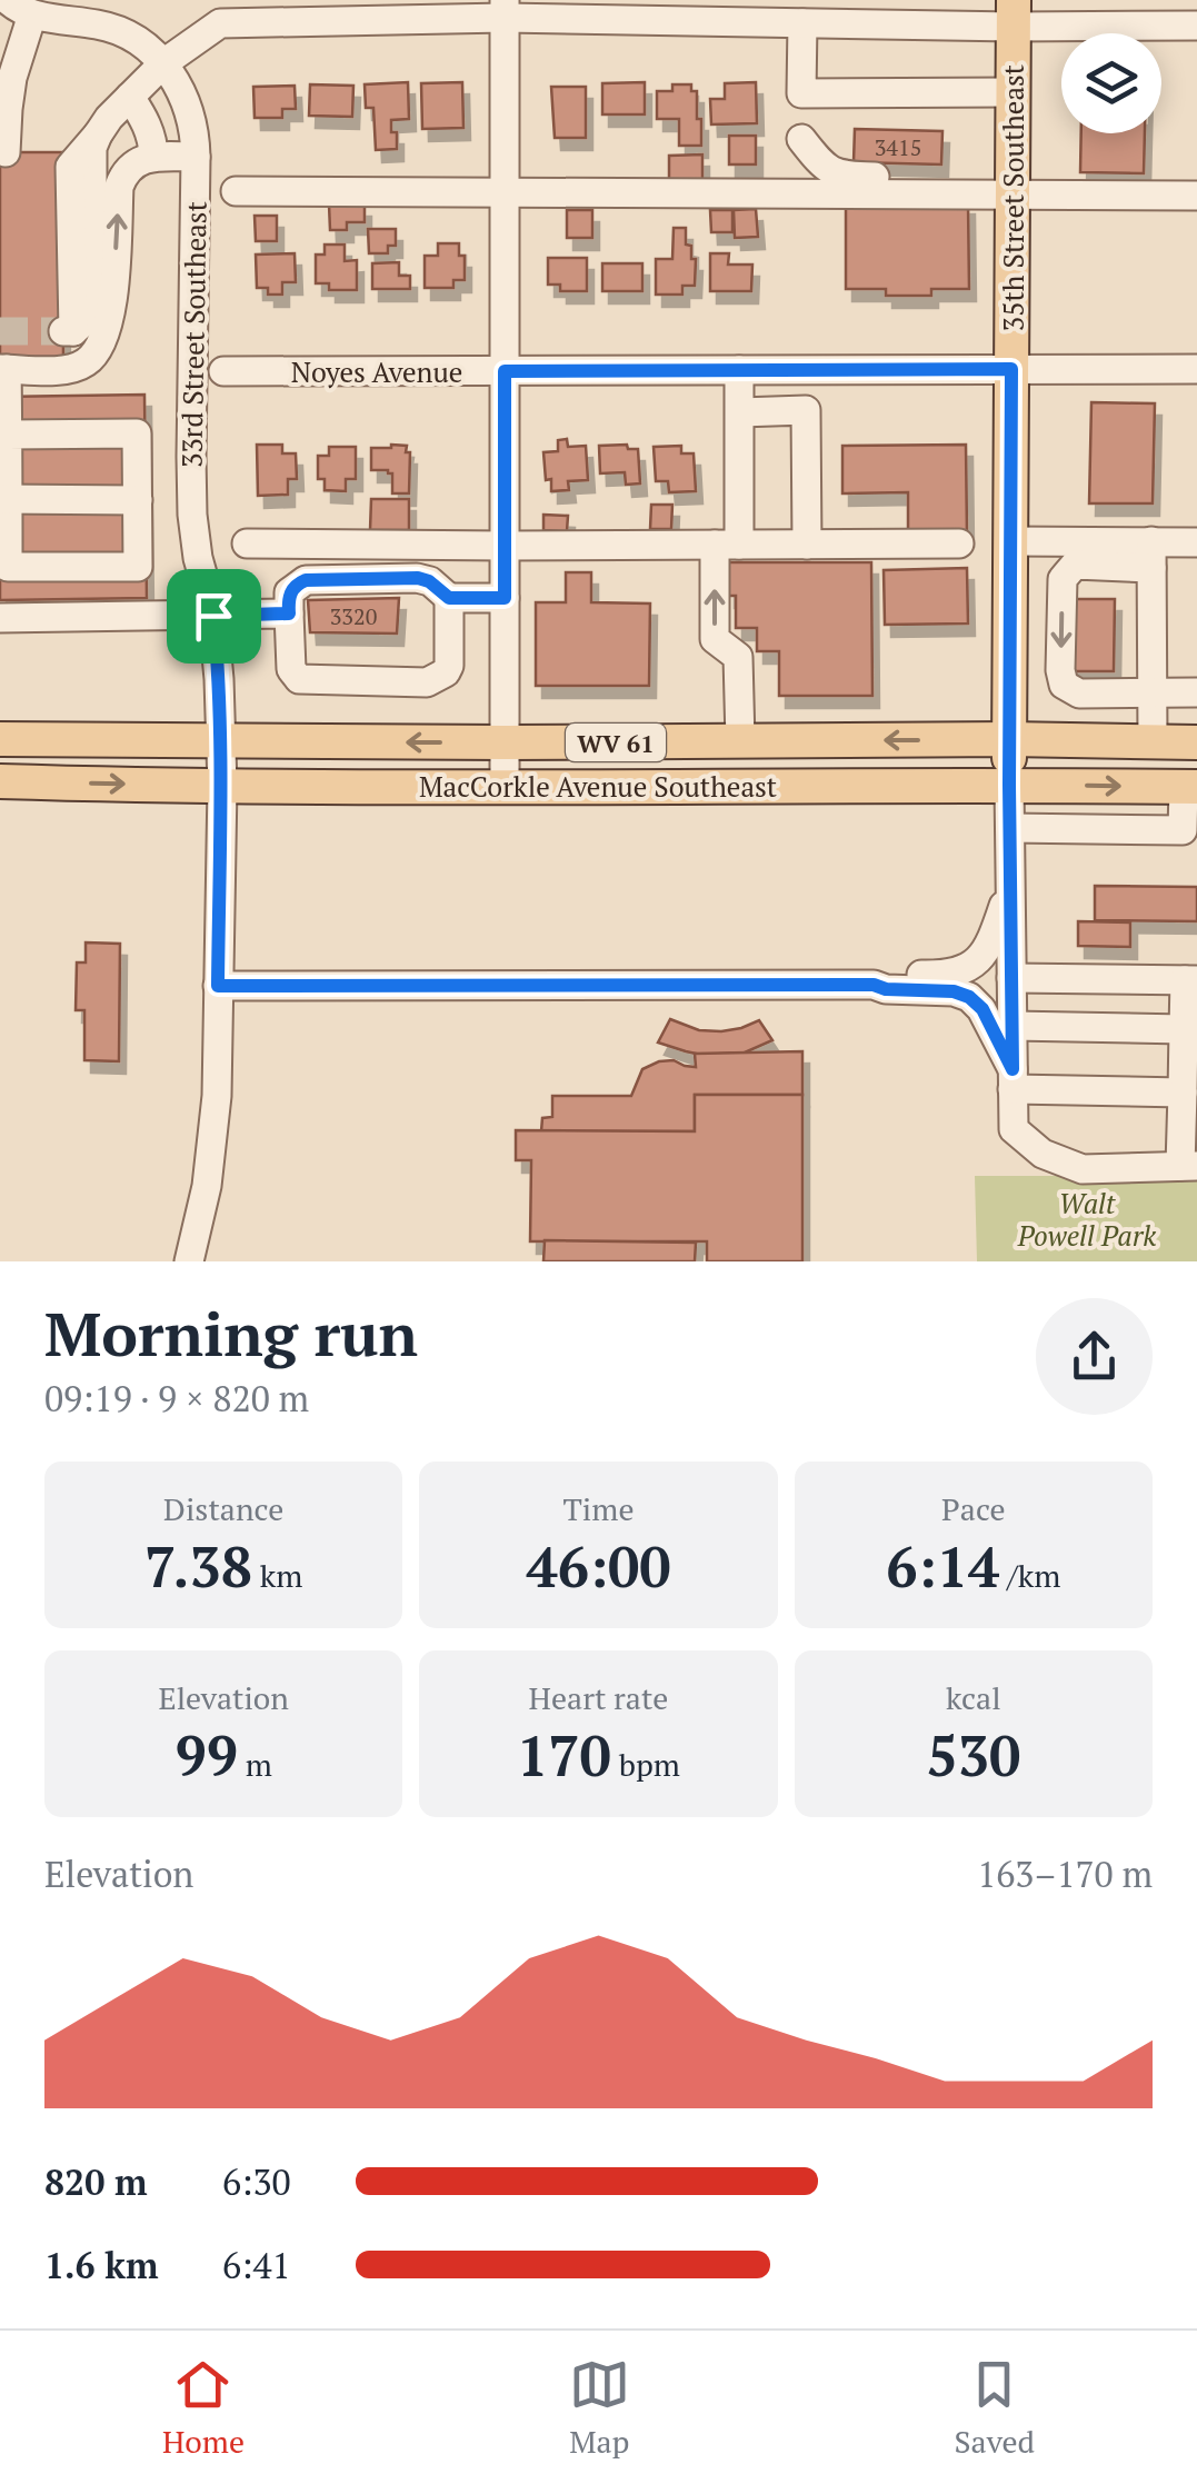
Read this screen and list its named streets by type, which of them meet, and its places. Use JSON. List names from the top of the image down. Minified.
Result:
{"streets":{"main road":["35th Street Southeast","WV 61","MacCorkle Avenue Southeast"],"street":["33rd Street Southeast","Noyes Avenue"]},"crossings":[["35th Street Southeast","Noyes Avenue"],["35th Street Southeast","MacCorkle Avenue Southeast"],["33rd Street Southeast","MacCorkle Avenue Southeast"]],"parks":["Walt Powell Park"],"house_numbers":["3415","3320"],"page":{"heading":["Morning run","09:19 · 9 × 820 m"],"stats":[["Distance","7.38 km"],["Time","46:00"],["Pace","6:14 /km"],["Elevation","99 m"],["Heart rate","170 bpm"],["kcal","530"]],"chart":["Elevation","163–170 m"],"list":[{"name":"820 m","note":"6:30"},{"name":"1.6 km","note":"6:41"}],"tabs":["Home","Map","Saved"]}}
